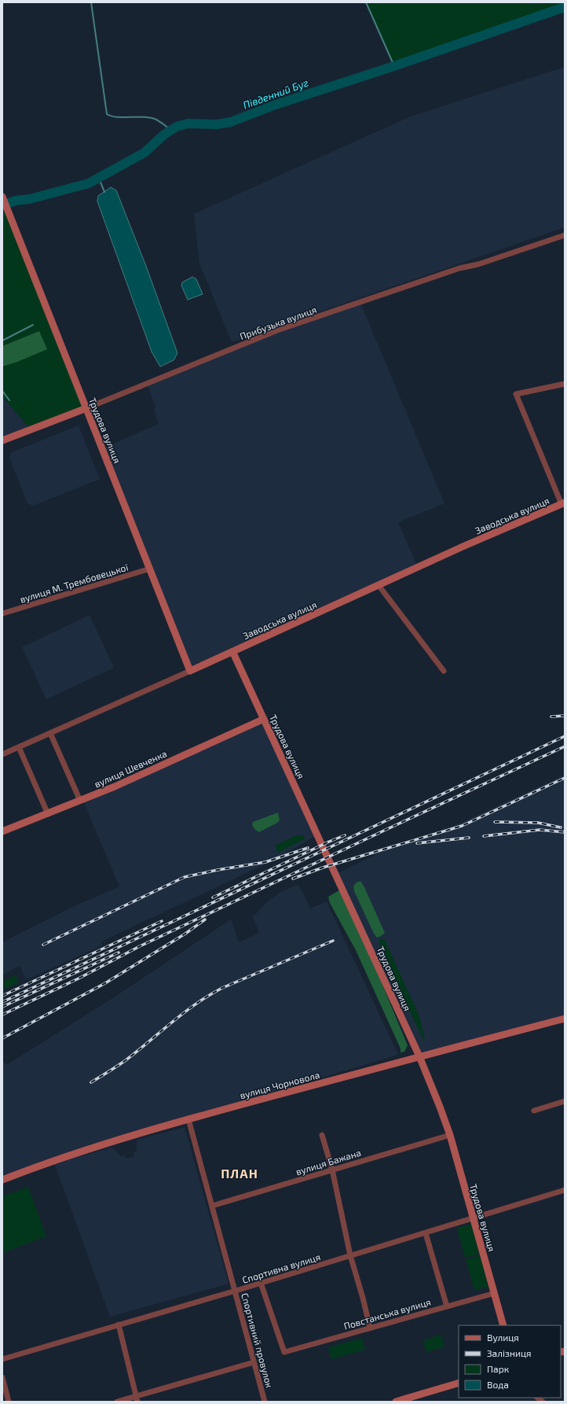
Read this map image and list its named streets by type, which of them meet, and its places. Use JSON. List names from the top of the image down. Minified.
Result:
{"streets":{"main road":["Прибузька вулиця","Трудова вулиця","Заводська вулиця","вулиця Шевченка","вулиця Чорновола"],"street":["вулиця М. Трембовецької","вулиця Бажана","Спортивна вулиця","Повстанська вулиця","Спортивний провулок"]},"crossings":[["Прибузька вулиця","Трудова вулиця"],["Трудова вулиця","Заводська вулиця"],["Трудова вулиця","вулиця М. Трембовецької"],["Трудова вулиця","вулиця Шевченка"],["Трудова вулиця","вулиця Чорновола"],["Трудова вулиця","вулиця Бажана"],["Трудова вулиця","Спортивна вулиця"],["Трудова вулиця","Повстанська вулиця"],["вулиця Чорновола","Спортивний провулок"],["вулиця Бажана","Спортивний провулок"],["Спортивна вулиця","Повстанська вулиця"],["Спортивна вулиця","Спортивний провулок"]],"districts":["ПЛАН"],"water":["Південний Буг"],"legend":["Вулиця","Залізниця","Парк","Вода"]}
